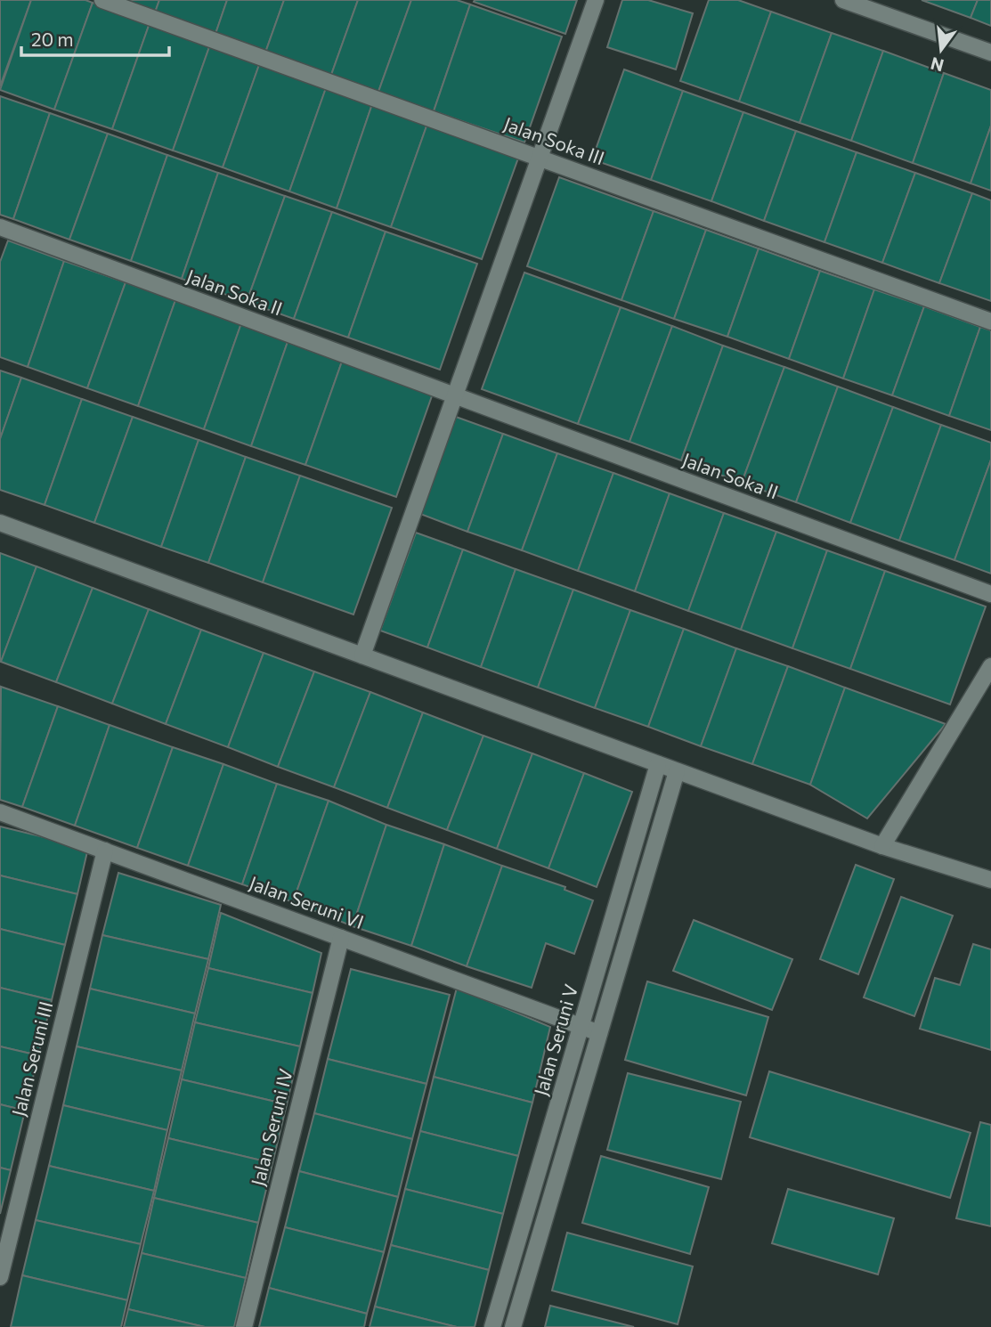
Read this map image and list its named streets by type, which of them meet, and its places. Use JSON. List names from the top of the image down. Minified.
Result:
{"streets":{"street":["Jalan Soka III","Jalan Soka II","Jalan Seruni VI","Jalan Seruni V","Jalan Seruni III","Jalan Seruni IV"]},"crossings":[["Jalan Seruni VI","Jalan Seruni V"],["Jalan Seruni VI","Jalan Seruni III"],["Jalan Seruni VI","Jalan Seruni IV"]],"scale_bar":"20 m","north":"bottom"}
